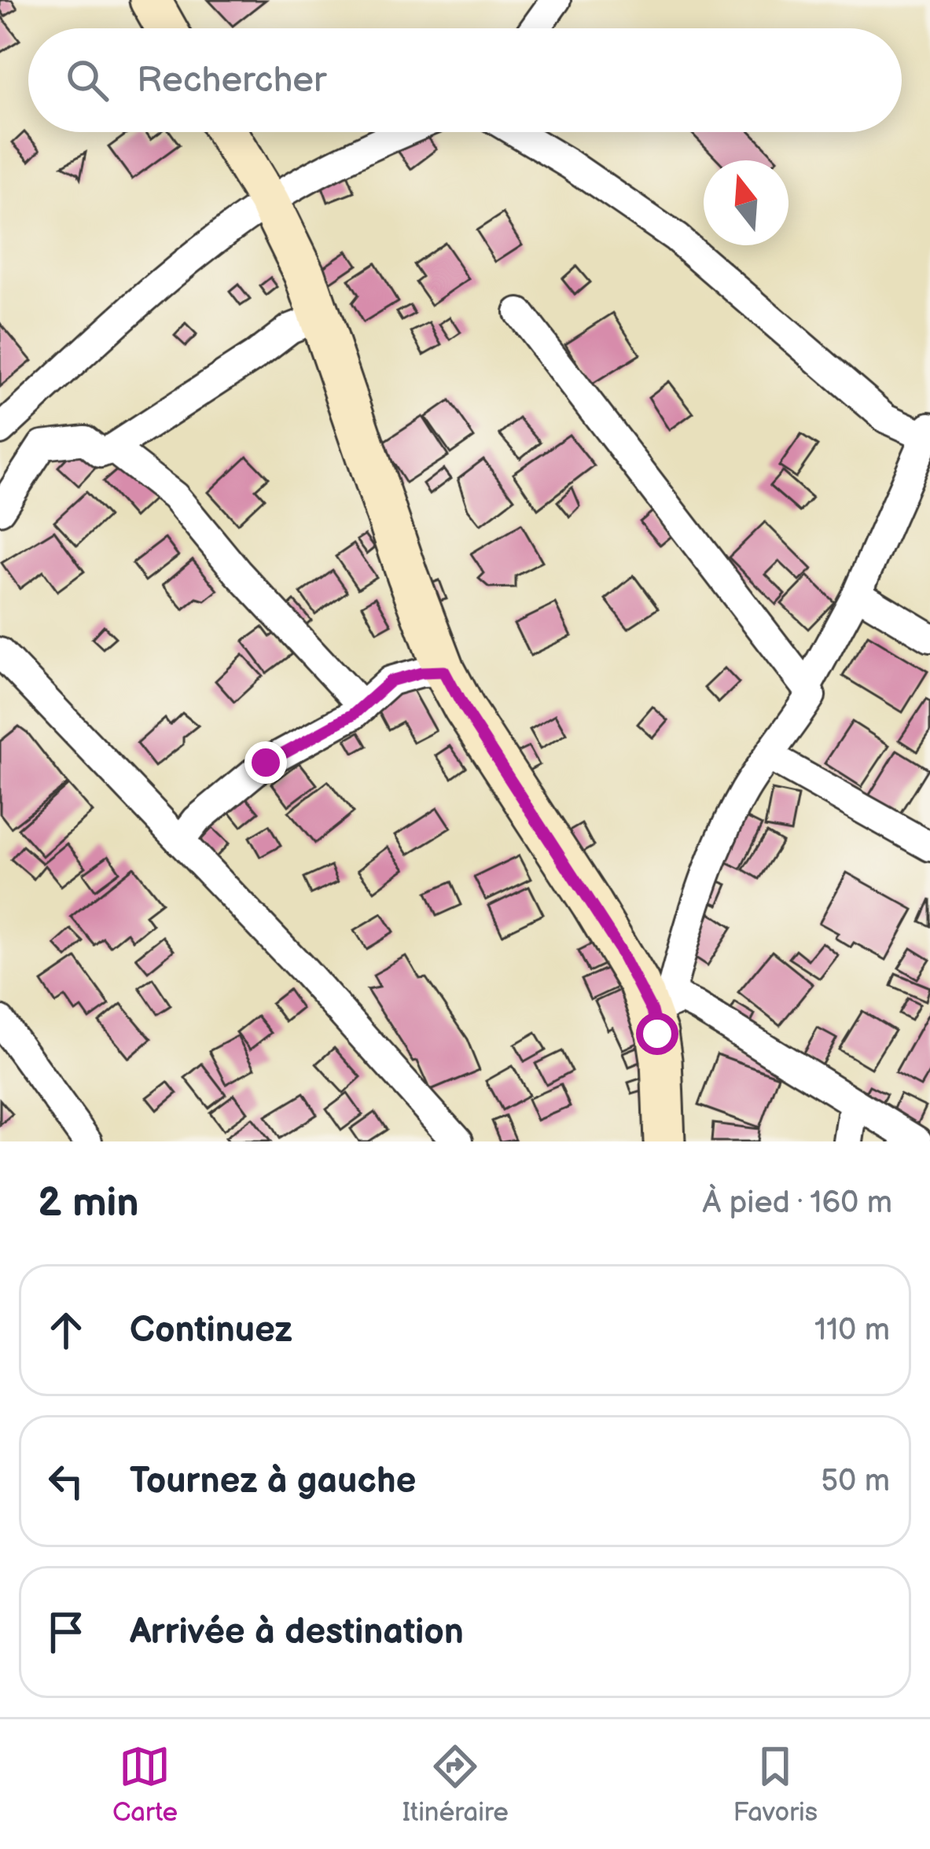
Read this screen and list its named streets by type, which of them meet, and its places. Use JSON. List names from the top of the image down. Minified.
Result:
{"north":"top","page":{"search":"Rechercher","heading":["2 min","À pied · 160 m"],"list":[["Continuez","110 m"],["Tournez à gauche","50 m"],"Arrivée à destination"],"nav":["Carte","Itinéraire","Favoris"]}}
